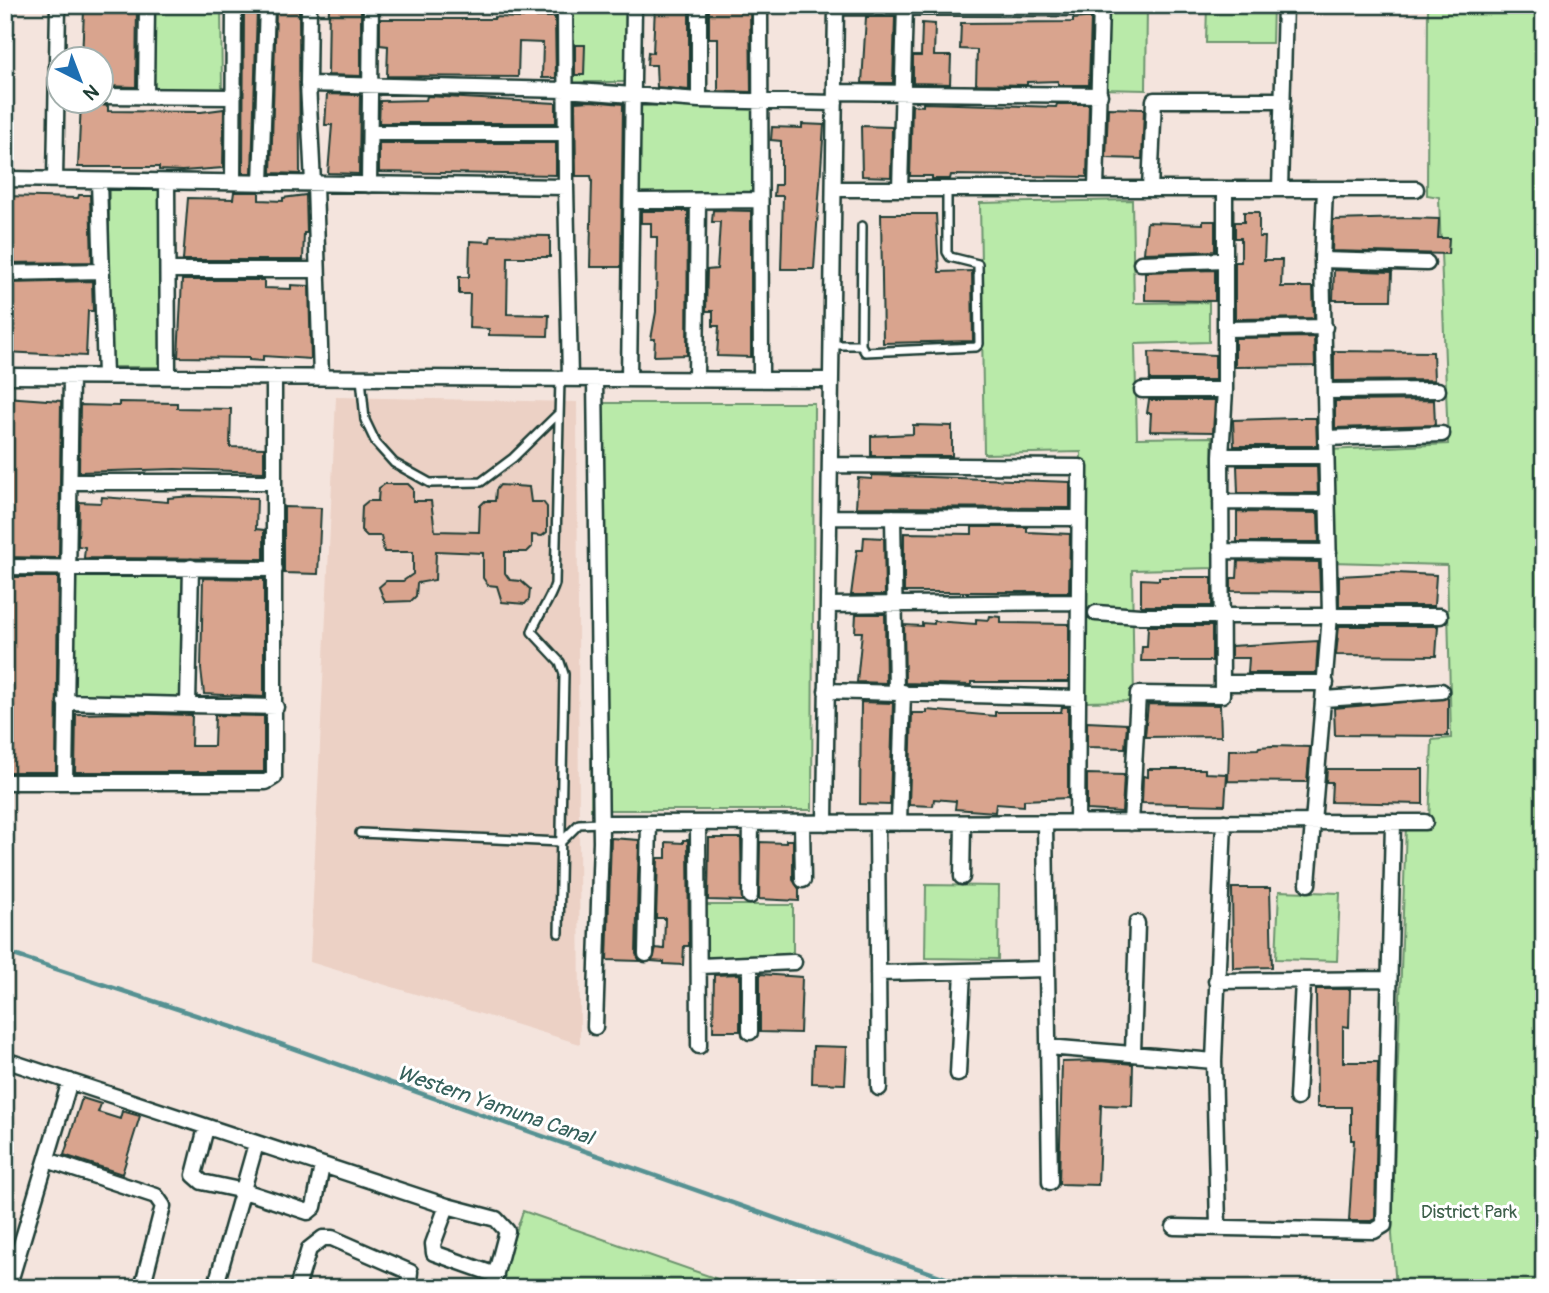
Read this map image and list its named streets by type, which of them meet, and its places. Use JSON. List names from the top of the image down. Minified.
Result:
{"water":["Western Yamuna Canal"],"parks":["District Park"],"north":"bottom right"}
